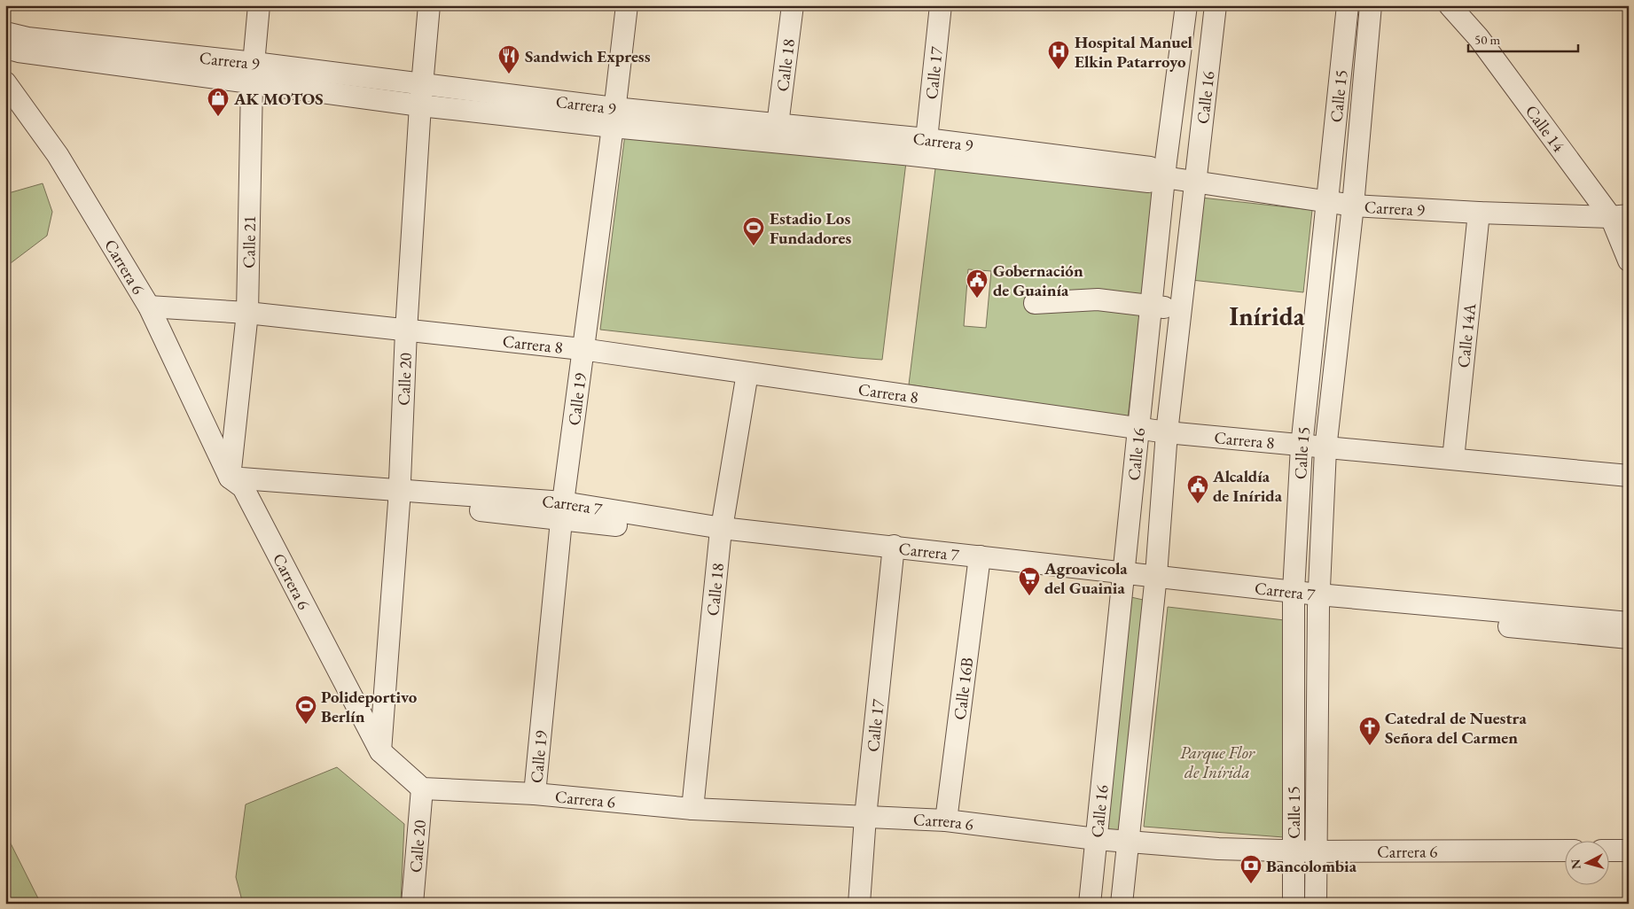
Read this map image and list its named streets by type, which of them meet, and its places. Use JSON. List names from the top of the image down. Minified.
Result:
{"streets":{"street":["Carrera 9","Calle 18","Calle 17","Calle 15","Calle 16","Calle 14","Calle 21","Carrera 6","Calle 14A","Carrera 8","Calle 20","Calle 19","Carrera 7","Calle 16B"]},"crossings":[["Carrera 9","Calle 18"],["Carrera 9","Calle 17"],["Carrera 9","Calle 15"],["Carrera 9","Calle 16"],["Carrera 9","Calle 14"],["Carrera 9","Calle 21"],["Carrera 9","Calle 14A"],["Carrera 9","Calle 20"],["Carrera 9","Calle 19"],["Calle 18","Carrera 6"],["Calle 18","Carrera 8"],["Calle 18","Carrera 7"],["Calle 17","Carrera 6"],["Calle 17","Carrera 7"],["Calle 15","Carrera 6"],["Calle 15","Carrera 8"],["Calle 15","Carrera 7"],["Calle 16","Carrera 6"],["Calle 16","Carrera 8"],["Calle 16","Carrera 7"],["Calle 21","Carrera 6"],["Calle 21","Carrera 8"],["Calle 21","Carrera 7"],["Carrera 6","Carrera 8"],["Carrera 6","Calle 20"],["Carrera 6","Calle 19"],["Carrera 6","Carrera 7"],["Carrera 6","Calle 16B"],["Calle 14A","Carrera 8"],["Carrera 8","Calle 20"],["Carrera 8","Calle 19"],["Calle 20","Carrera 7"],["Calle 19","Carrera 7"],["Carrera 7","Calle 16B"]],"districts":["Inírida"],"parks":["Parque Flor de Inírida"],"places":{"hospital":["Hospital Manuel Elkin Patarroyo"],"restaurant":["Sandwich Express"],"shop":["AK MOTOS"],"sports":["Estadio Los Fundadores","Polideportivo Berlín"],"public building":["Gobernación de Guainía","Alcaldía de Inírida"],"supermarket":["Agroavicola del Guainia"],"church":["Catedral de Nuestra Señora del Carmen"],"bank":["Bancolombia"]},"scale_bar":"50 m","north":"left"}
